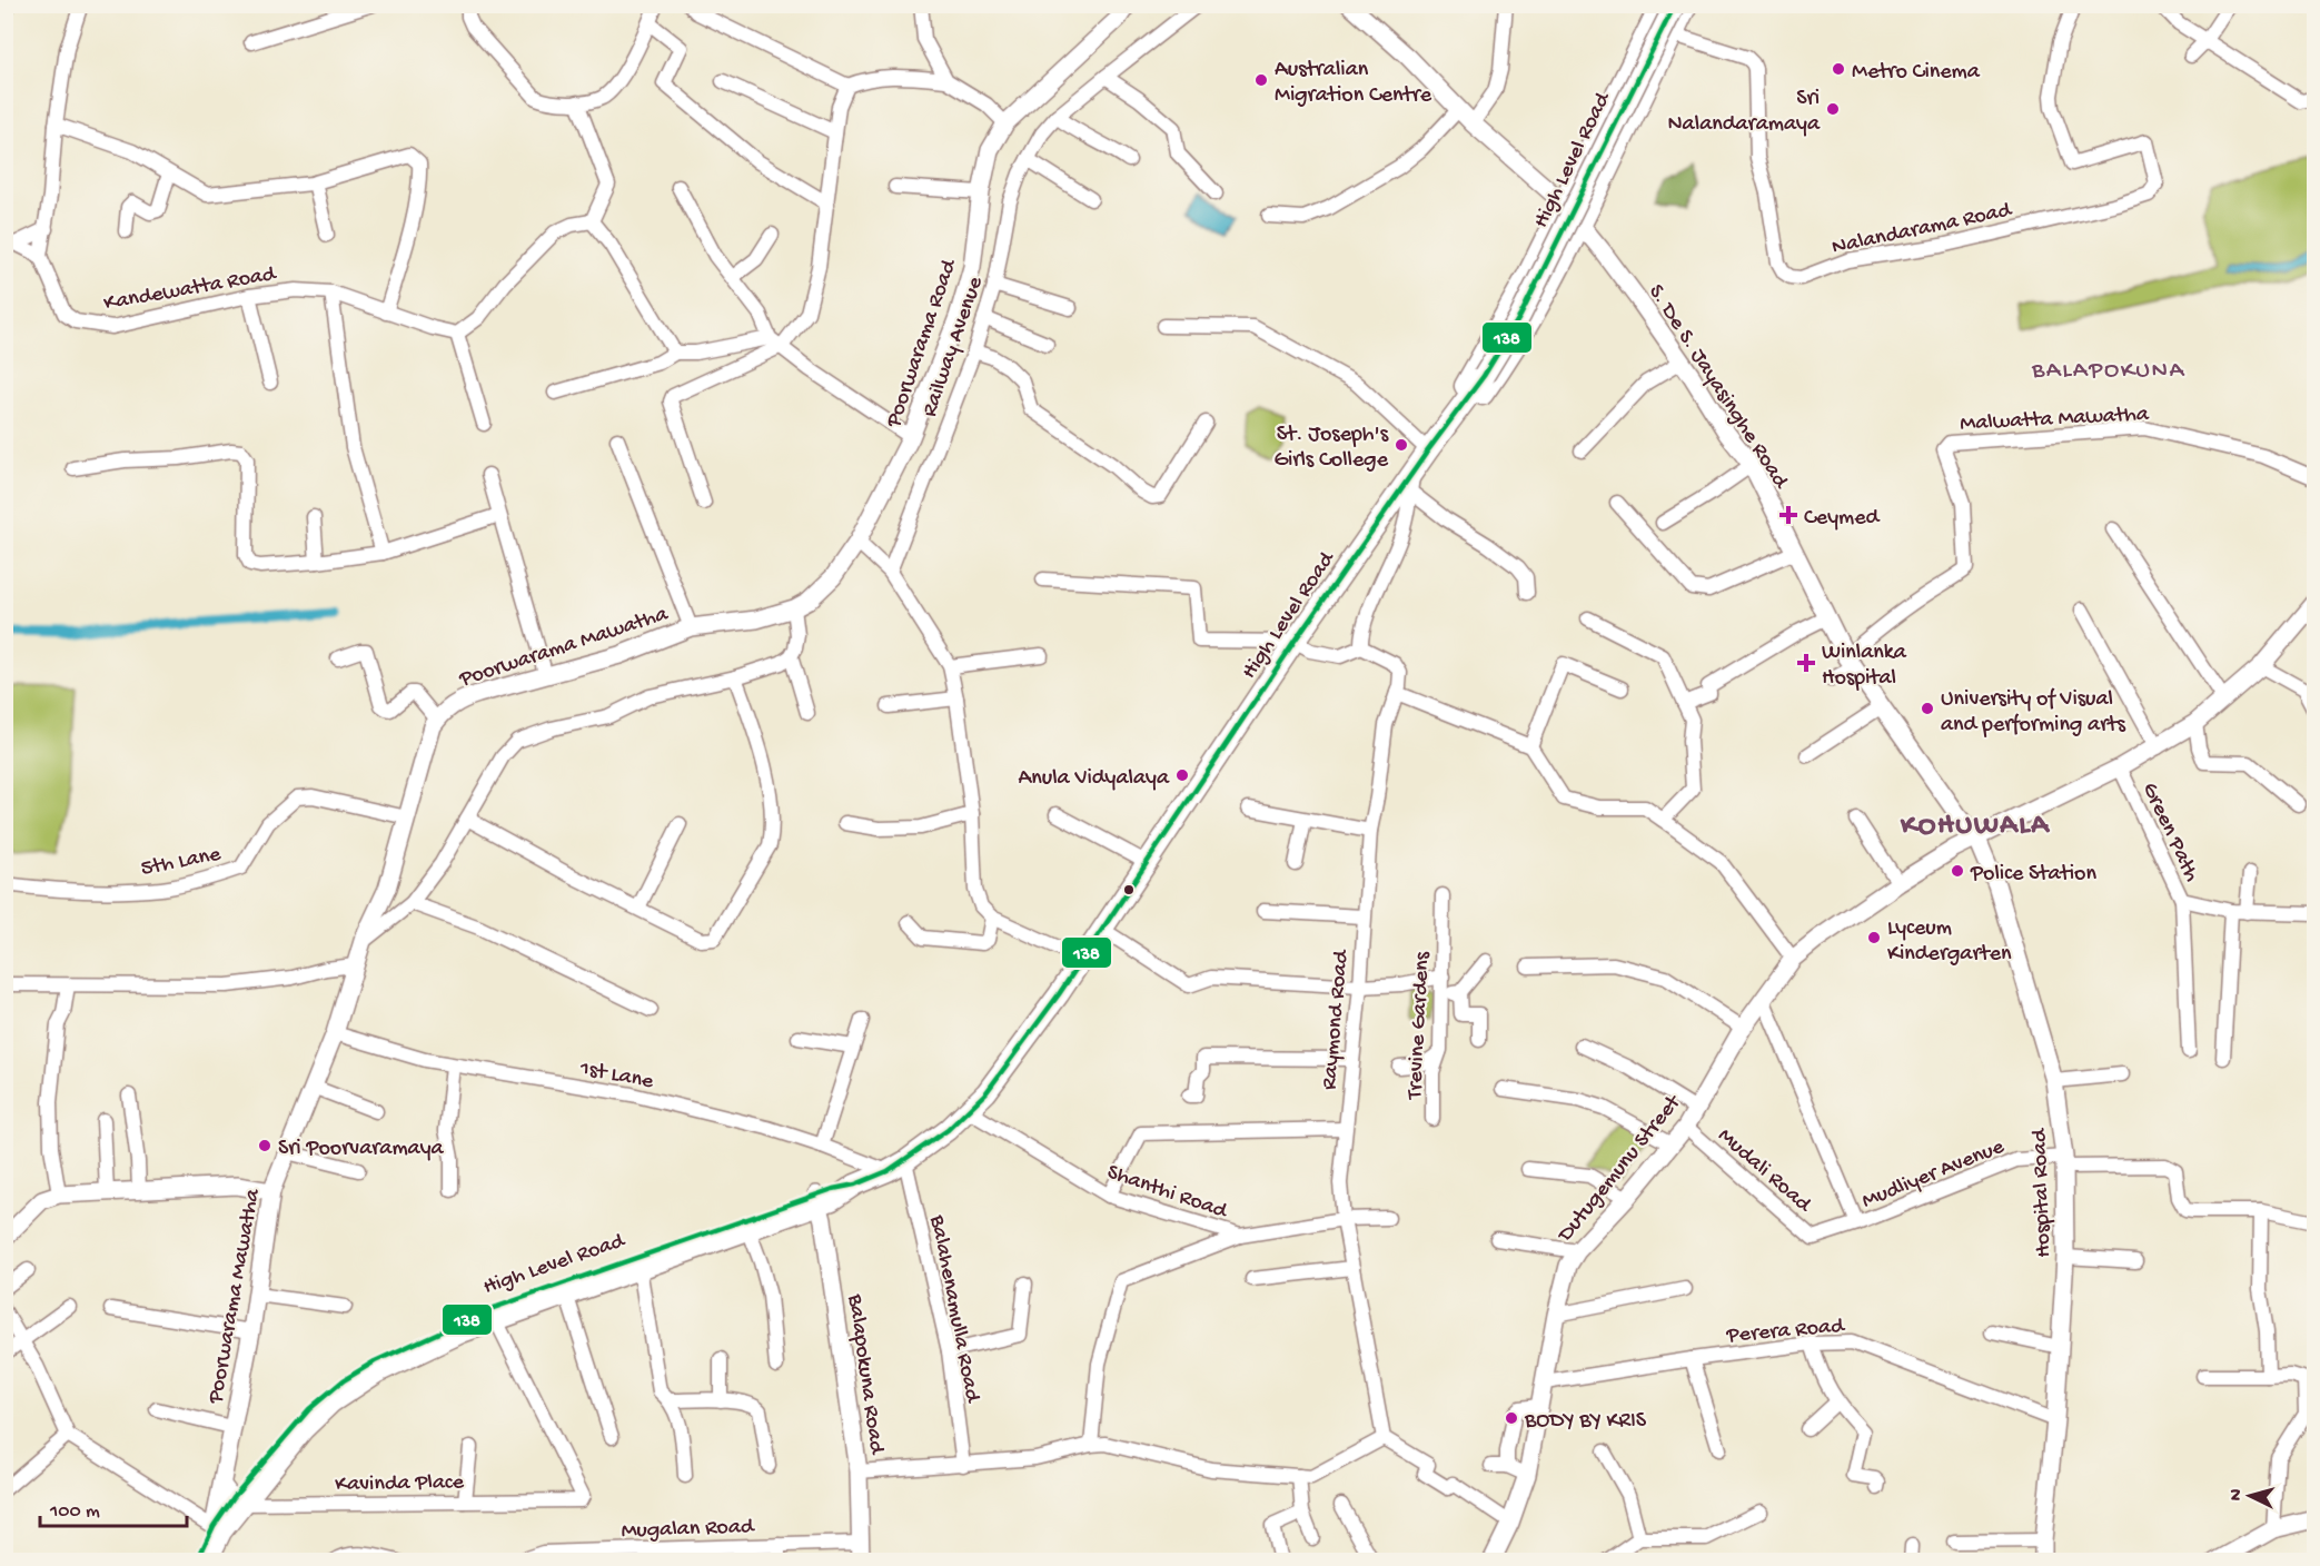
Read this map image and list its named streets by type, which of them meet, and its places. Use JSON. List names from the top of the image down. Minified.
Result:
{"streets":{"highway":["High Level Road"],"main road":["Poorwarama Road","S. De S. Jayasinghe Road","Poorwarama Mawatha","Dutugemunu Street","Hospital Road","Balapokuna Road"],"street":["Nalandarama Road","Kandewatta Road","Railway Avenue","Malwatta Mawatha","Green Path","5th Lane","Raymond Road","Trevine Gardens","1st Lane","Mudali Road","Mudliyer Avenue","Shanthi Road","Balahenamulla Road","Perera Road","Kavinda Place","Mugalan Road"]},"crossings":[["High Level Road","Poorwarama Mawatha"],["High Level Road","1st Lane"],["High Level Road","Shanthi Road"],["High Level Road","Balahenamulla Road"],["High Level Road","Balapokuna Road"],["High Level Road","Kavinda Place"],["Poorwarama Road","Poorwarama Mawatha"],["S. De S. Jayasinghe Road","Malwatta Mawatha"],["S. De S. Jayasinghe Road","Dutugemunu Street"],["S. De S. Jayasinghe Road","Hospital Road"],["Poorwarama Mawatha","5th Lane"],["Poorwarama Mawatha","1st Lane"],["Poorwarama Mawatha","Kavinda Place"],["Green Path","Dutugemunu Street"],["1st Lane","Balahenamulla Road"],["Dutugemunu Street","Mudali Road"],["Dutugemunu Street","Hospital Road"],["Dutugemunu Street","Perera Road"],["Mudali Road","Mudliyer Avenue"],["Mudliyer Avenue","Hospital Road"],["Hospital Road","Perera Road"],["Balapokuna Road","Mugalan Road"]],"districts":["BALAPOKUNA","KOHUWALA"],"places":{"other":["Metro Cinema","Australian Migration Centre","Sri Nalandaramaya","St. Joseph's Girls College","University of Visual and performing arts","Anula Vidyalaya","Police Station","Lyceum Kindergarten","Sri Poorvaramaya","BODY BY KRIS"],"health":["Ceymed","Winlanka Hospital"]},"lines":["transit line 138"],"scale_bar":"100 m","north":"left"}
